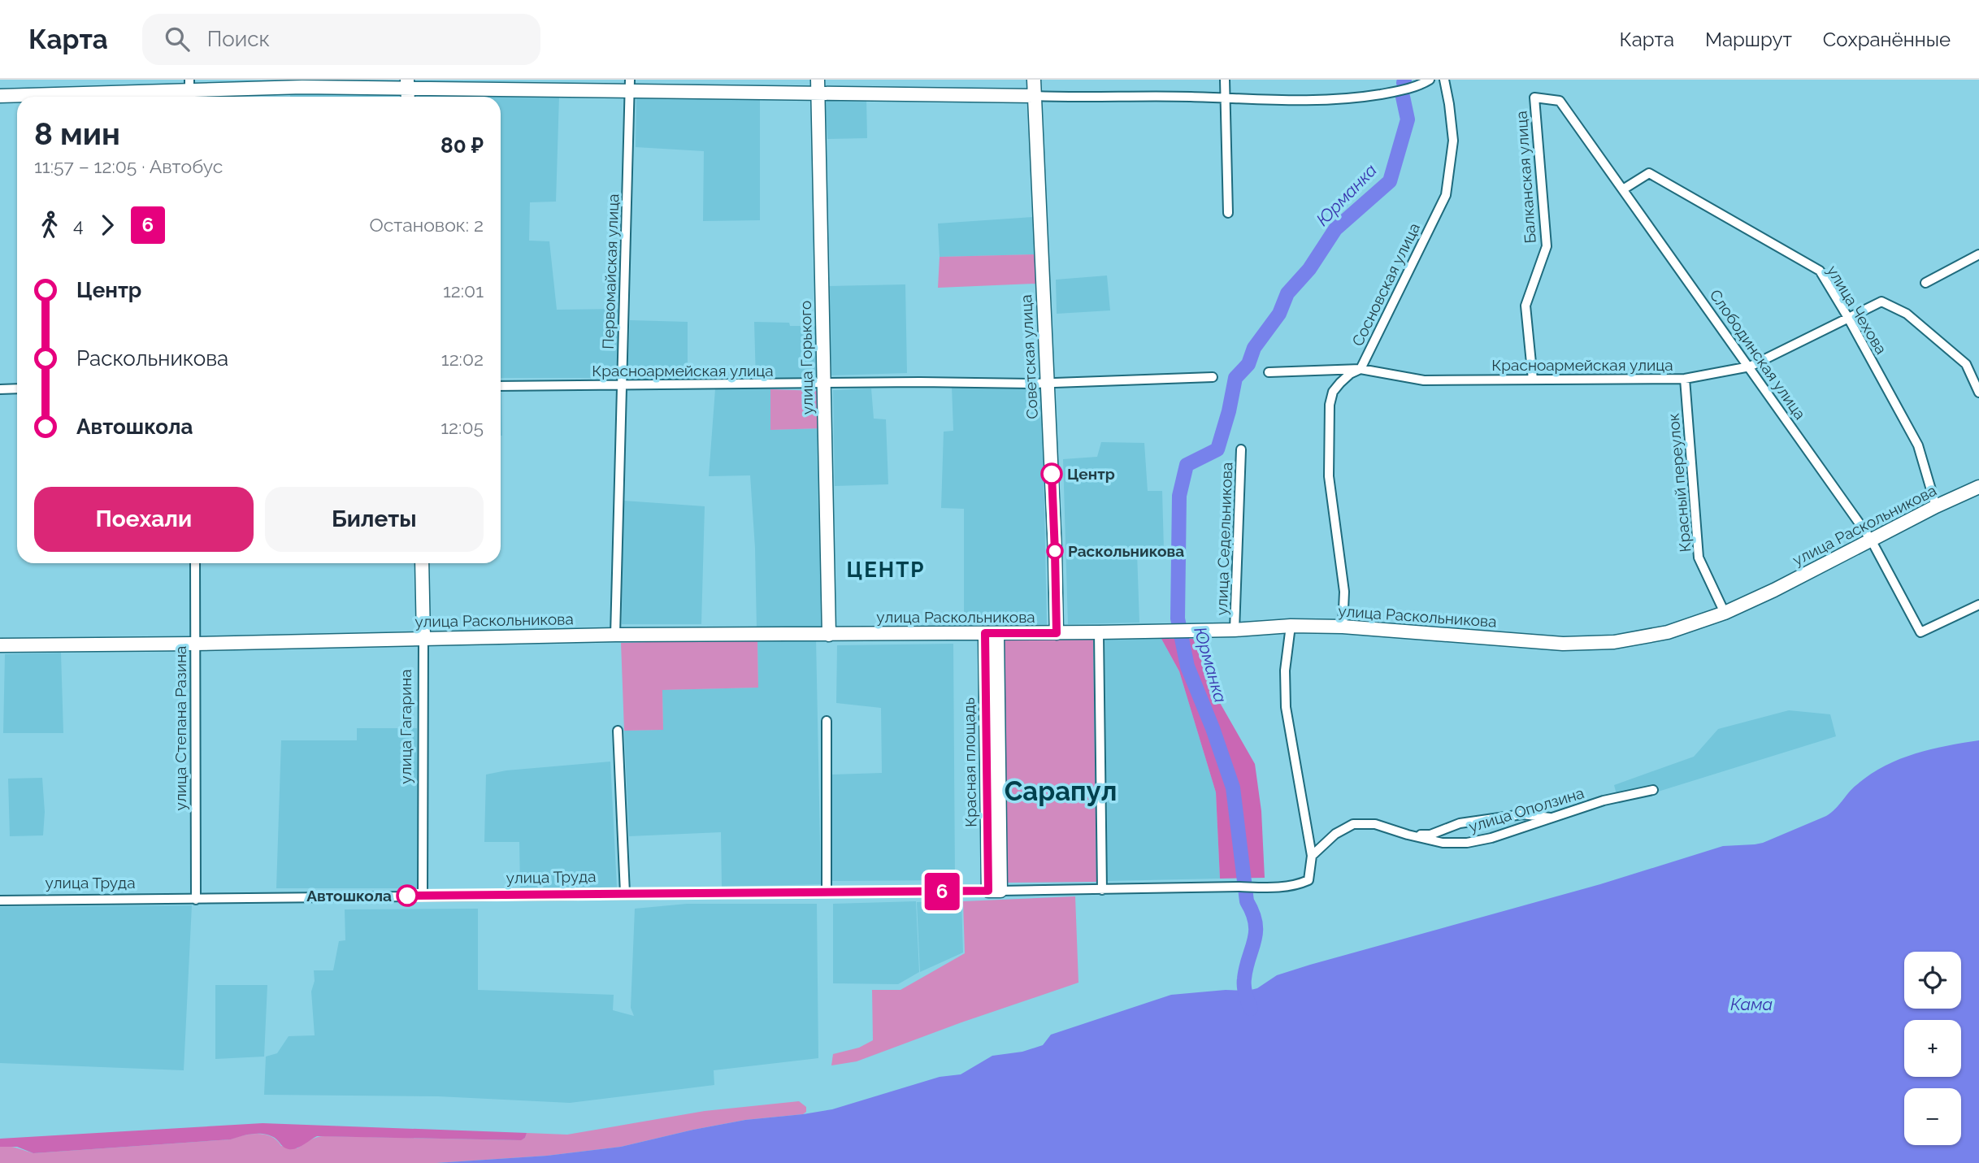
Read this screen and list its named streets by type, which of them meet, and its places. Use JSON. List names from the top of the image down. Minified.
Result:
{"streets":{"main road":["Советская улица","улица Горького","улица Раскольникова","улица Гагарина","Красная площадь"],"street":["Балканская улица","Первомайская улица","Сосновская улица","улица Чехова","Слободинская улица","Красноармейская улица","Красный переулок","улица Седельникова","улица Степана Разина","улица Оползина","улица Труда"]},"crossings":[["Балканская улица","Слободинская улица"],["Балканская улица","Красноармейская улица"],["Первомайская улица","Красноармейская улица"],["Первомайская улица","улица Раскольникова"],["Сосновская улица","Красноармейская улица"],["Сосновская улица","улица Раскольникова"],["улица Чехова","Слободинская улица"],["улица Чехова","Красноармейская улица"],["улица Чехова","улица Раскольникова"],["Слободинская улица","Красноармейская улица"],["Слободинская улица","улица Раскольникова"],["Советская улица","Красноармейская улица"],["Советская улица","улица Раскольникова"],["улица Горького","Красноармейская улица"],["улица Горького","улица Раскольникова"],["Красноармейская улица","Красный переулок"],["Красный переулок","улица Раскольникова"],["улица Раскольникова","улица Седельникова"],["улица Раскольникова","улица Гагарина"],["улица Раскольникова","улица Степана Разина"],["улица Раскольникова","Красная площадь"],["улица Гагарина","улица Труда"],["улица Степана Разина","улица Труда"],["Красная площадь","улица Труда"]],"districts":["ЦЕНТР","Сарапул"],"water":["Юрманка","Кама"],"places":["Центр","Раскольникова","Автошкола"],"lines":["bus line 6"],"page":{"header":"Карта","search":"Поиск","nav":["Карта","Маршрут","Сохранённые"],"on_map":"6","heading":["8 мин","11:57 – 12:05 · Автобус","80 ₽"],"legs":["4","6","Остановок: 2"],"list":[{"name":"Центр","value":"12:01"},{"name":"Раскольникова","value":"12:02"},{"name":"Автошкола","value":"12:05"}],"buttons":["Поехали","Билеты"],"map_buttons":["+","−"]}}
